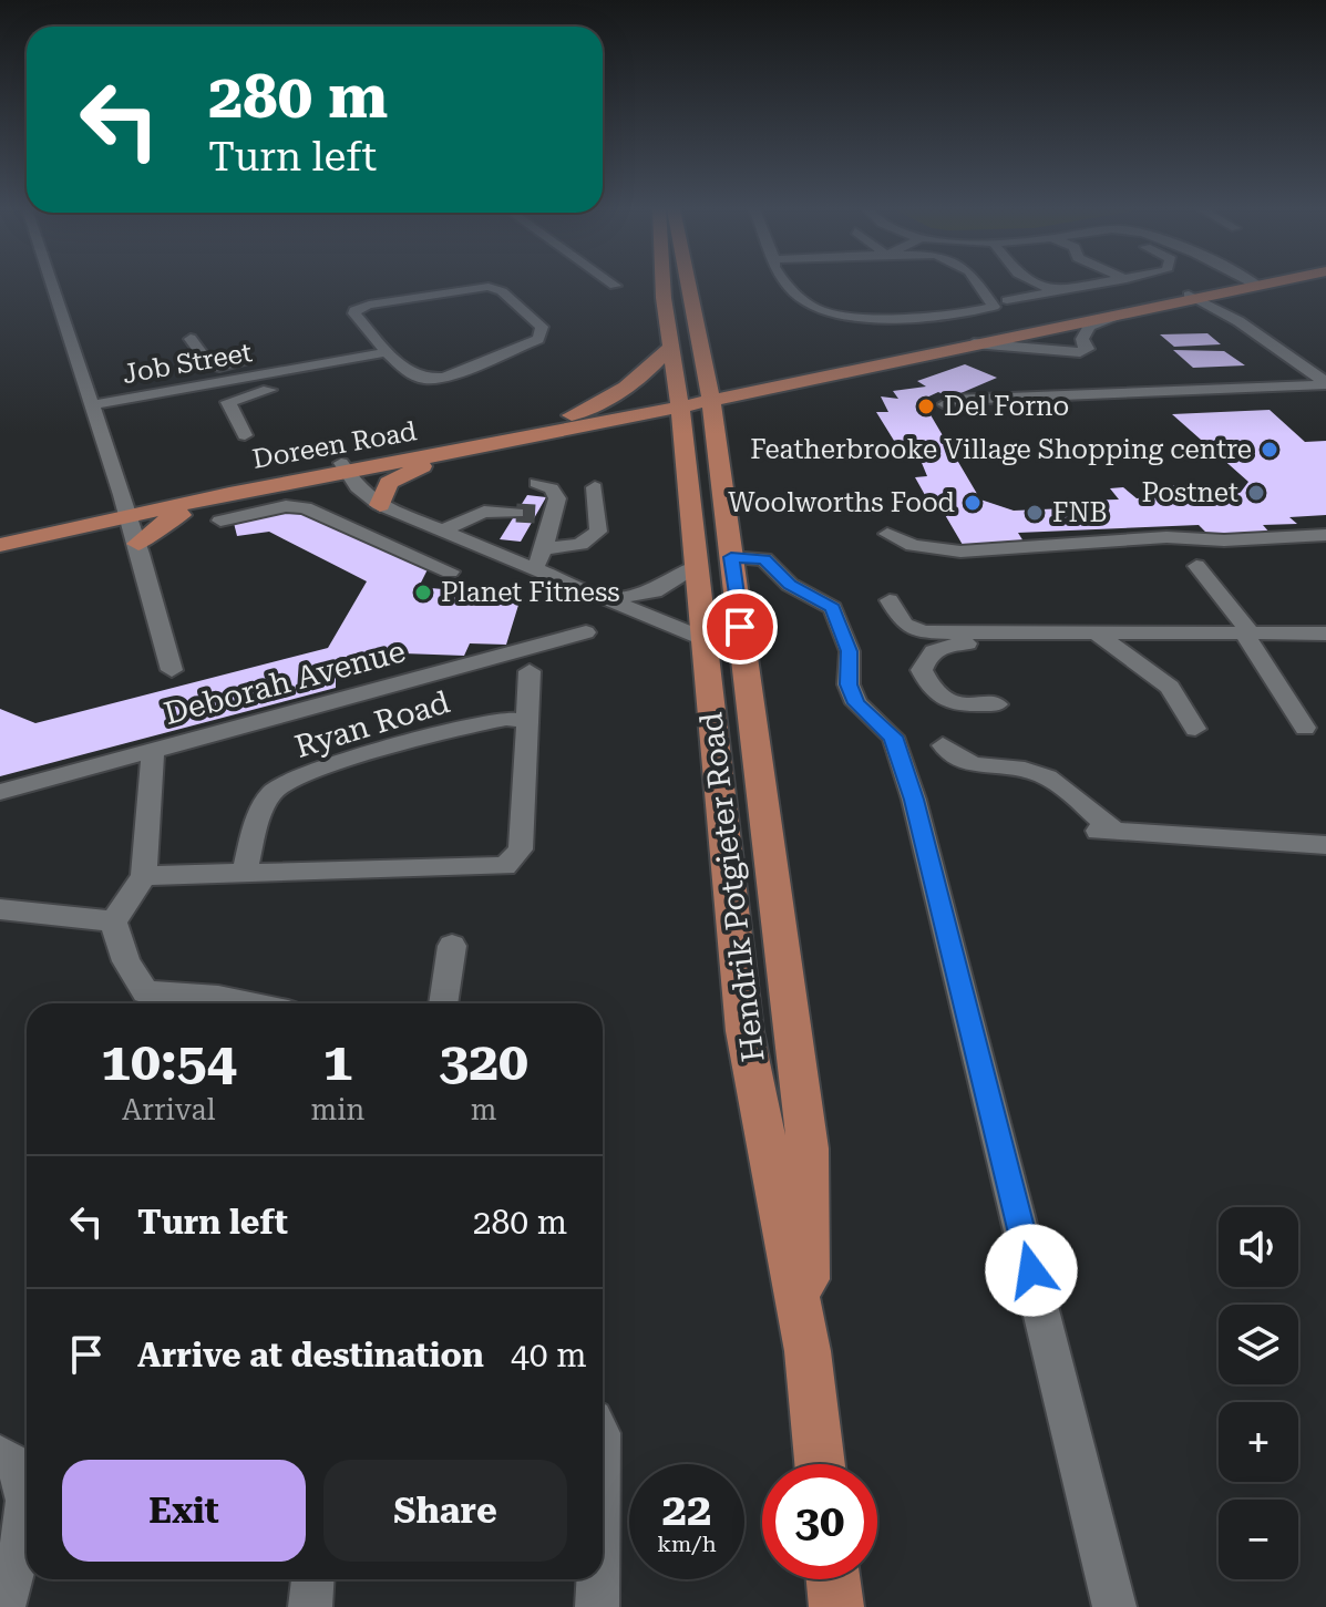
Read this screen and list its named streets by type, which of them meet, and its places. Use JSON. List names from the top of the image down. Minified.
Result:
{"streets":{"main road":["Doreen Road","Hendrik Potgieter Road"],"street":["Job Street","Deborah Avenue","Ryan Road"]},"crossings":[["Doreen Road","Hendrik Potgieter Road"]],"places":["Del Forno","Featherbrooke Village Shopping centre","Postnet","Woolworths Food","FNB","Planet Fitness"],"page":{"turn":["280 m","Turn left"],"eta":["10:54","Arrival","1","min","320","m"],"list":[{"name":"Turn left","value":"280 m"},{"name":"Arrive at destination","value":"40 m"}],"map_buttons":["+","−"],"buttons":["Exit","Share"],"speed":"22 km/h","limit":"30"}}
